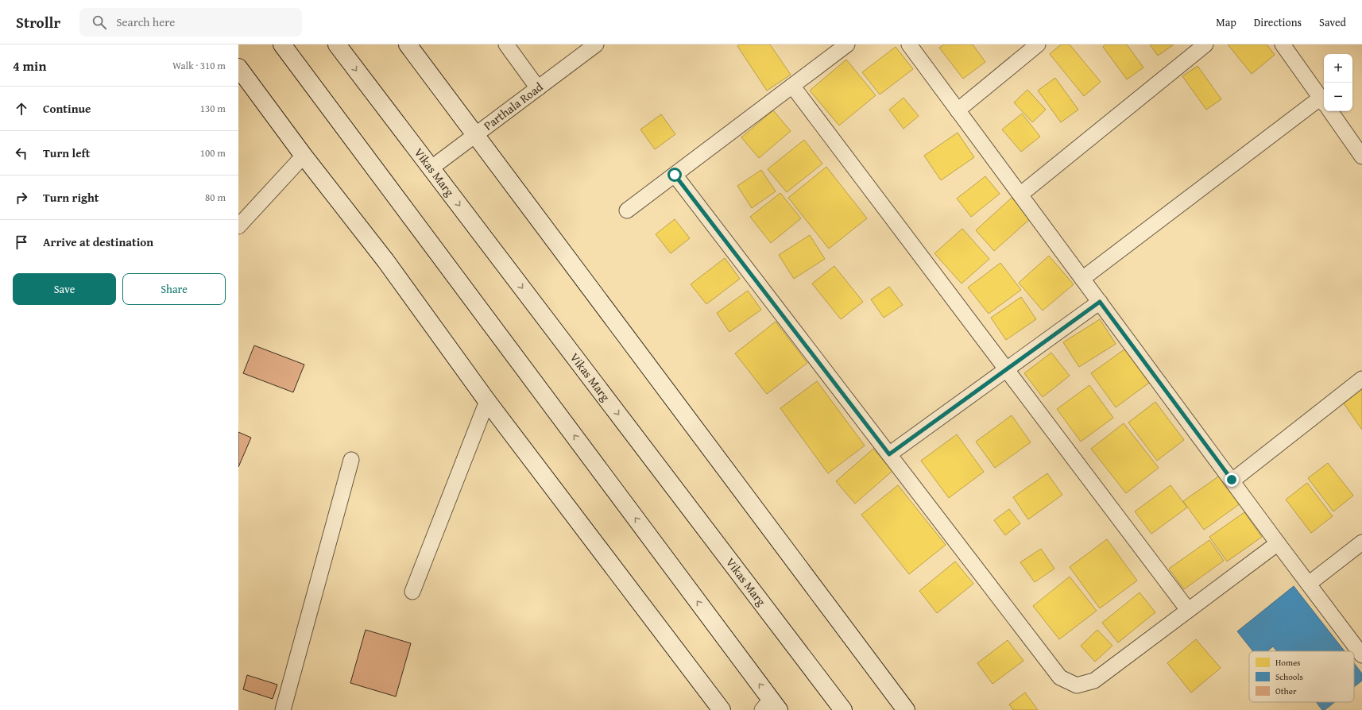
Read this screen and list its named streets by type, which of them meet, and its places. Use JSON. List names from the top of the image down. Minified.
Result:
{"streets":{"main road":["Vikas Marg"],"street":["Parthala Road"]},"crossings":[["Parthala Road","Vikas Marg"]],"legend":["Homes","Schools","Other"],"page":{"header":"Strollr","search":"Search here","nav":["Map","Directions","Saved"],"heading":["4 min","Walk · 310 m"],"map_buttons":["+","−"],"list":[["Continue","130 m"],["Turn left","100 m"],["Turn right","80 m"],"Arrive at destination"],"buttons":["Save","Share"]}}
